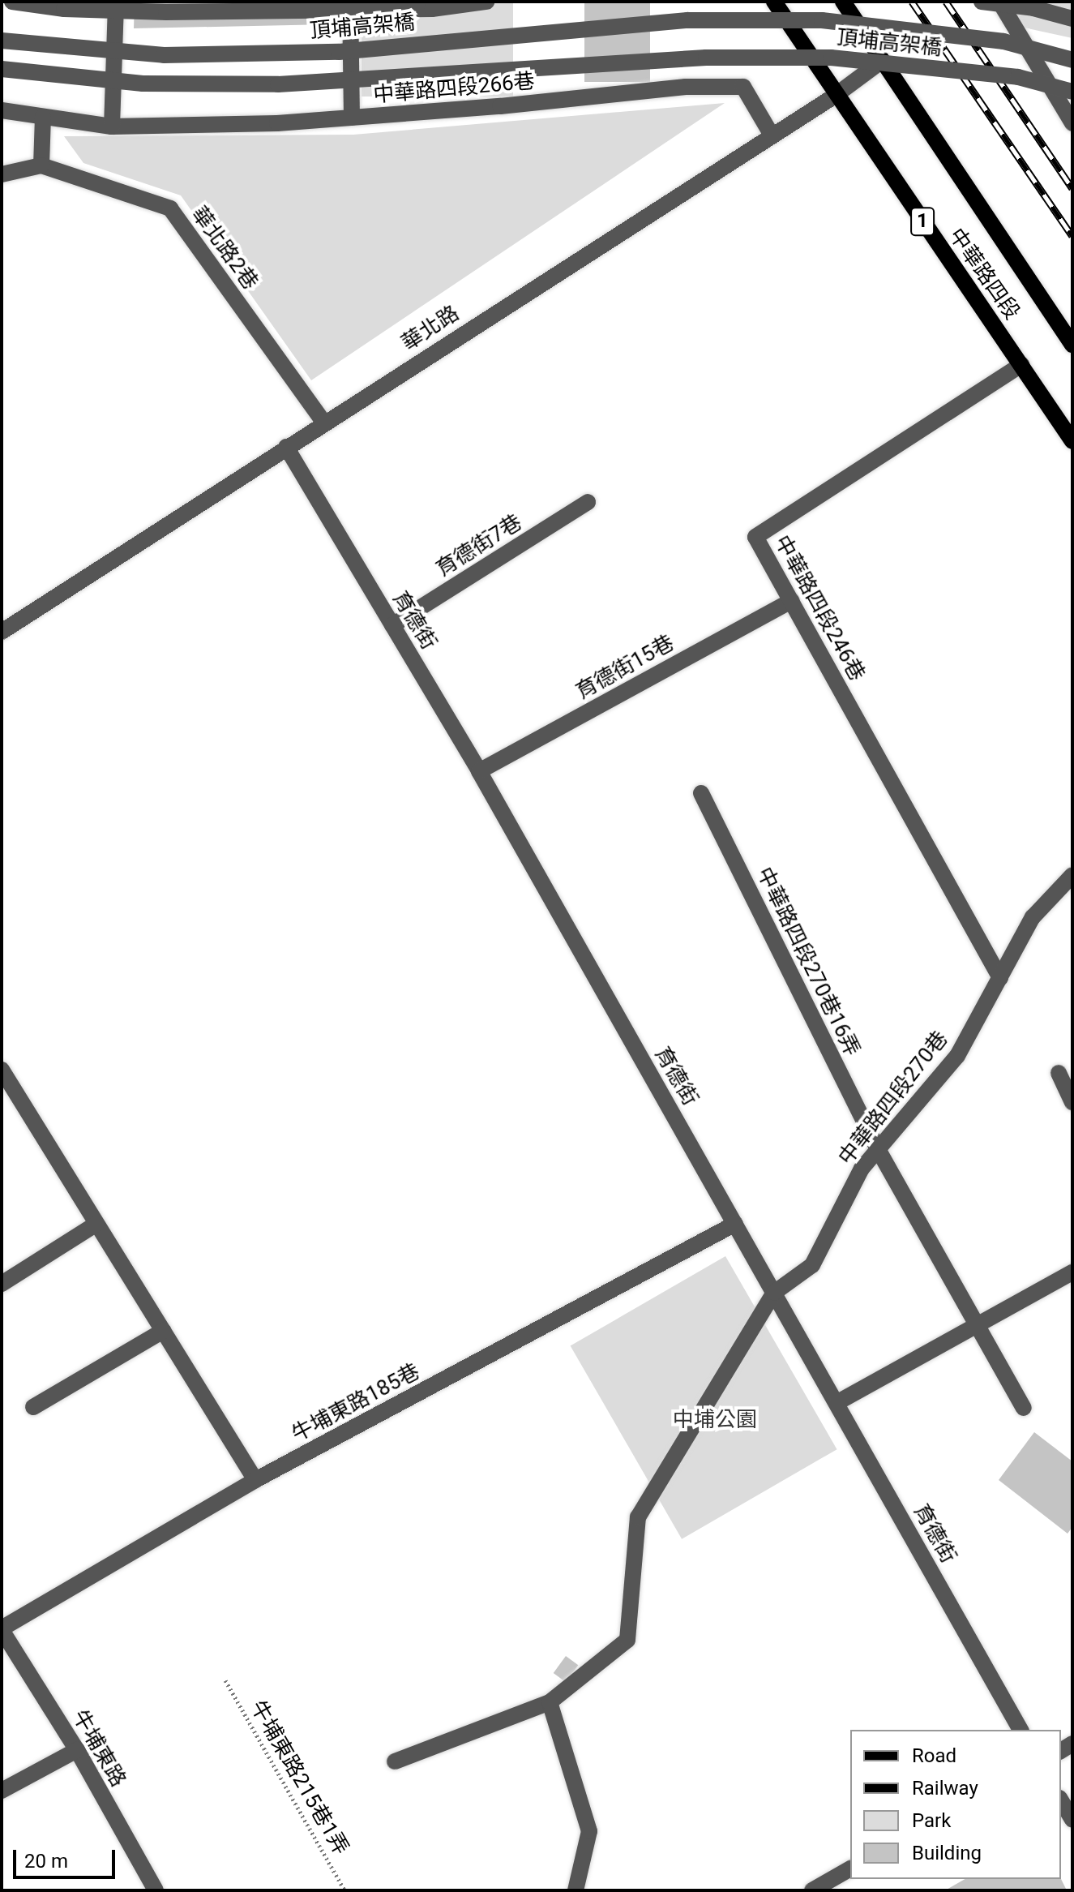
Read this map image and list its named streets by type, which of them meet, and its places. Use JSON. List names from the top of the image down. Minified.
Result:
{"streets":{"main road":["1","中華路四段"],"street":["頂埔高架橋","中華路四段266巷","華北路2巷","華北路","育德街7巷","中華路四段246巷","育德街","育德街15巷","中華路四段270巷16弄","中華路四段270巷","牛埔東路185巷","牛埔東路"],"path":["牛埔東路215巷1弄"]},"crossings":[["中華路四段266巷","華北路"],["華北路2巷","華北路"],["中華路四段","華北路"],["中華路四段","中華路四段246巷"],["華北路","育德街"],["育德街7巷","育德街"],["中華路四段246巷","育德街15巷"],["中華路四段246巷","中華路四段270巷"],["育德街","育德街15巷"],["育德街","中華路四段270巷"],["育德街","牛埔東路185巷"],["中華路四段270巷16弄","中華路四段270巷"],["牛埔東路185巷","牛埔東路"]],"parks":["中埔公園"],"legend":["Road","Railway","Park","Building"],"scale_bar":"20 m"}
